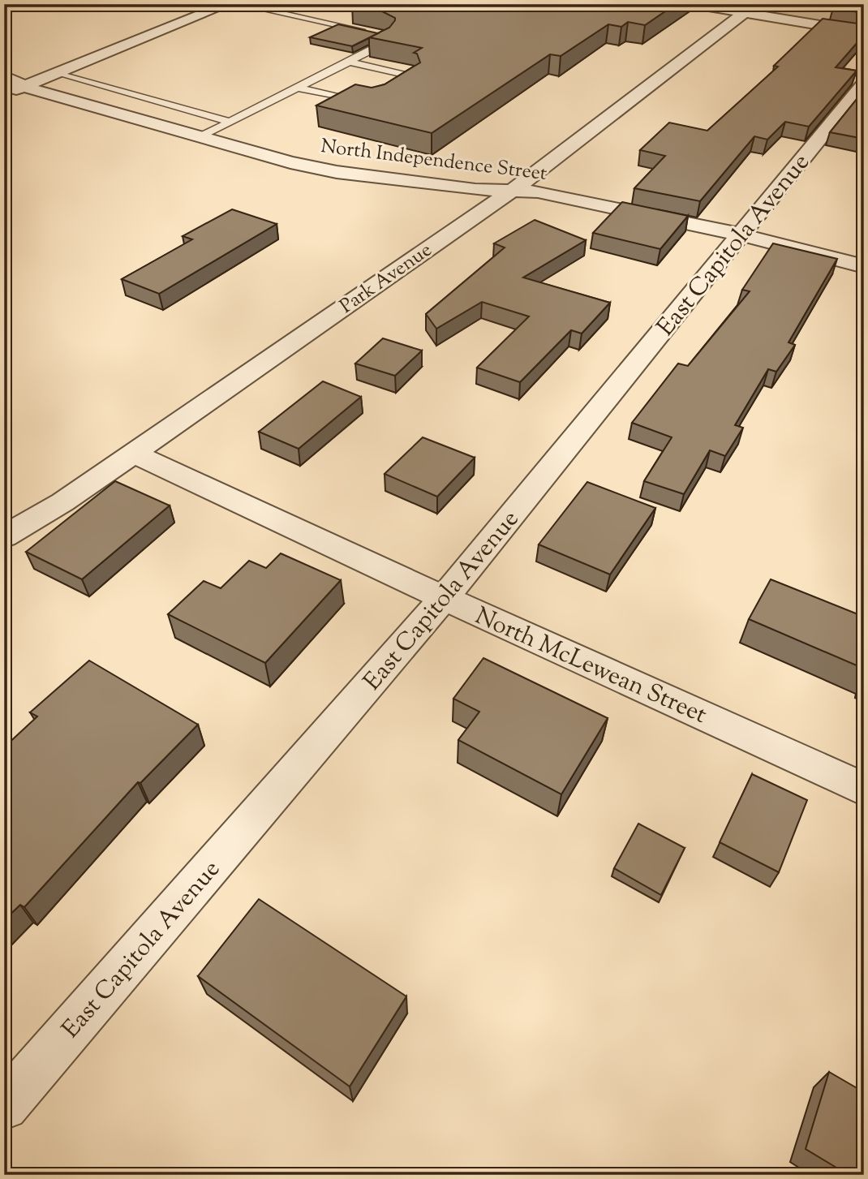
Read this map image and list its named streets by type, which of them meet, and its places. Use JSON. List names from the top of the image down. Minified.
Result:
{"streets":{"street":["North Independence Street","East Capitola Avenue","Park Avenue","North McLewean Street"]},"crossings":[["North Independence Street","East Capitola Avenue"],["North Independence Street","Park Avenue"],["East Capitola Avenue","North McLewean Street"],["Park Avenue","North McLewean Street"]]}
